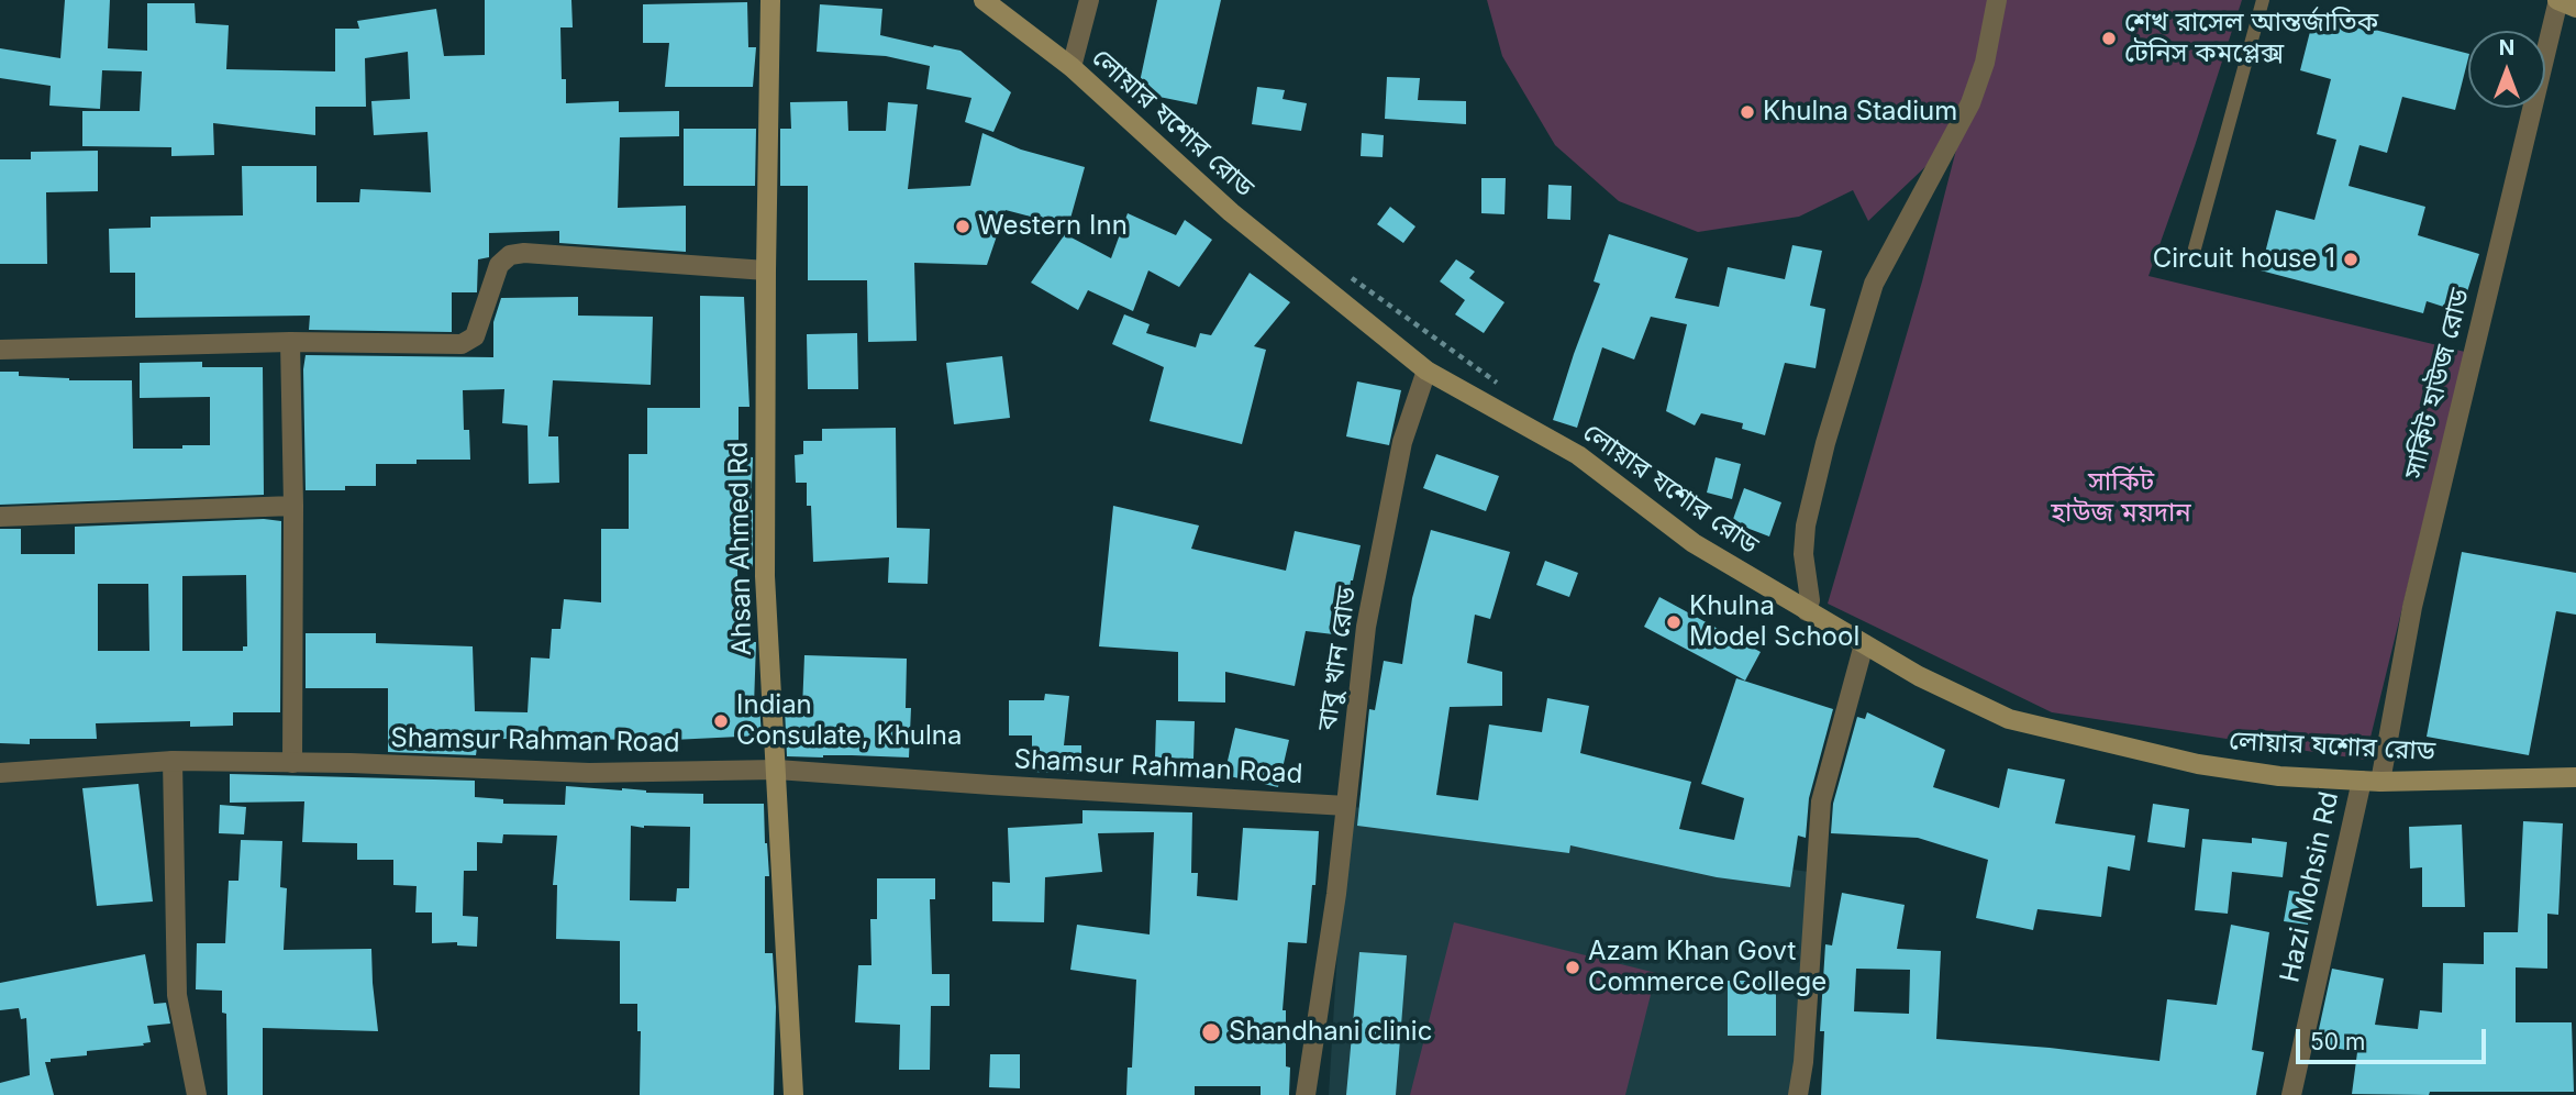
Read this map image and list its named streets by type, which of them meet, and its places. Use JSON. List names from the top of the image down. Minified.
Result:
{"streets":{"main road":["লোয়ার যশোর রোড","Ahsan Ahmed Rd"],"street":["সার্কিট হাউজ রোড","বাবু খান রোড","Shamsur Rahman Road","Hazi Mohsin Rd"]},"crossings":[["লোয়ার যশোর রোড","সার্কিট হাউজ রোড"],["লোয়ার যশোর রোড","বাবু খান রোড"],["লোয়ার যশোর রোড","Hazi Mohsin Rd"],["সার্কিট হাউজ রোড","Hazi Mohsin Rd"],["Ahsan Ahmed Rd","Shamsur Rahman Road"],["বাবু খান রোড","Shamsur Rahman Road"]],"parks":["সার্কিট হাউজ ময়দান"],"places":["শেখ রাসেল আন্তর্জাতিক টেনিস কমপ্লেক্স","Khulna Stadium","Western Inn","Circuit house 1","Khulna Model School","Indian Consulate, Khulna","Azam Khan Govt Commerce College","Shandhani clinic"],"scale_bar":"50 m","north":"top"}
